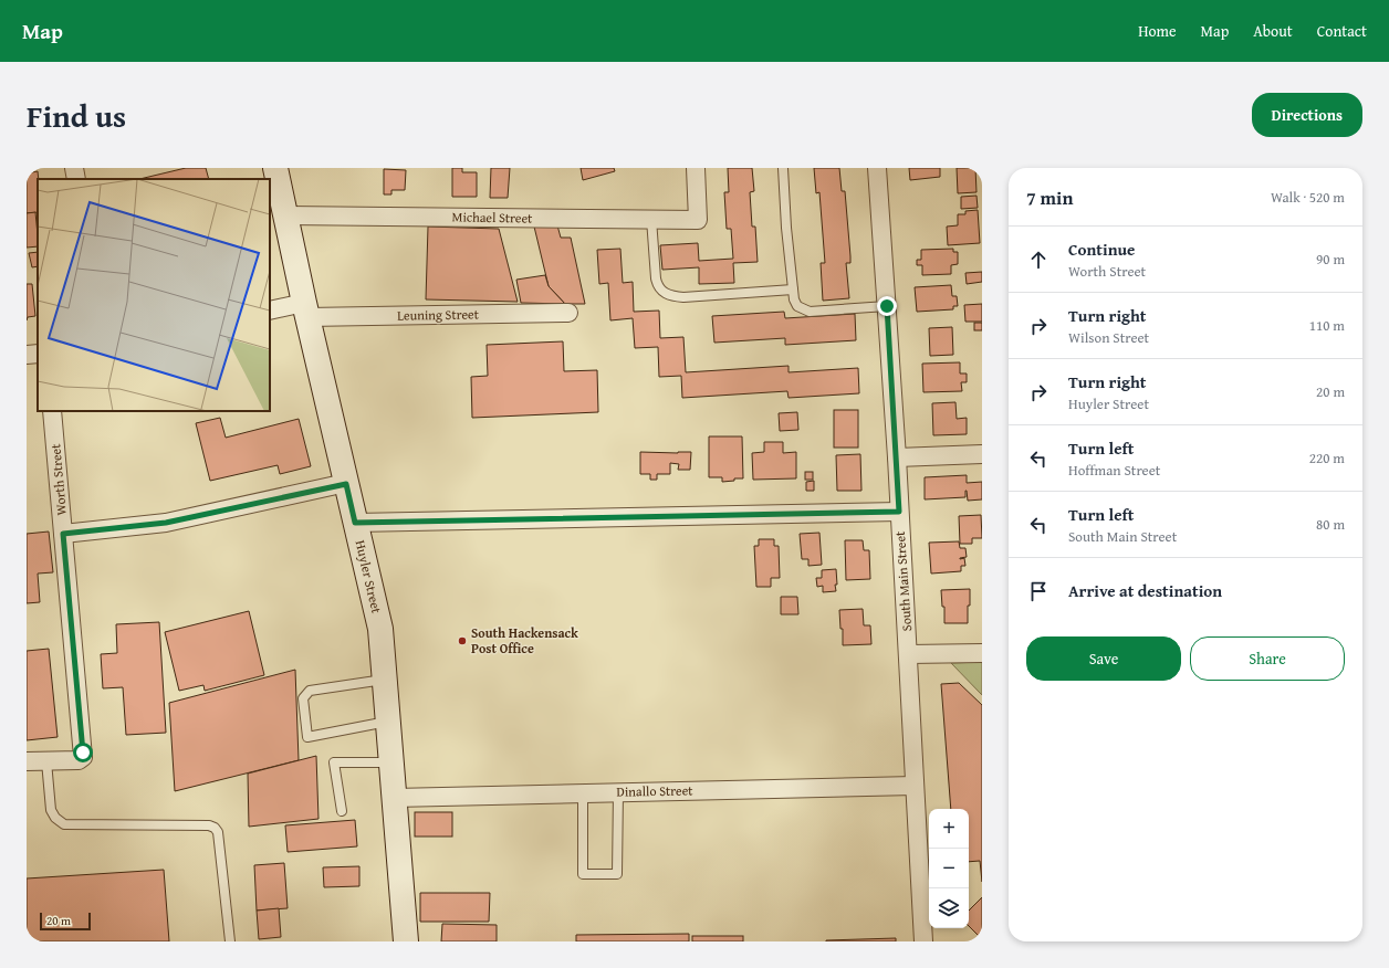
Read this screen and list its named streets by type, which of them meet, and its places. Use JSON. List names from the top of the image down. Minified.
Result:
{"streets":{"street":["Michael Street","Leuning Street","Worth Street","Huyler Street","South Main Street","Dinallo Street"]},"crossings":[["Michael Street","Huyler Street"],["Leuning Street","Huyler Street"],["Huyler Street","Dinallo Street"],["South Main Street","Dinallo Street"]],"places":["South Hackensack Post Office"],"scale_bar":"20 m","page":{"header":"Map","nav":["Home","Map","About","Contact"],"title":"Find us","buttons":["Directions",["Save","Share"]],"heading":["7 min","Walk · 520 m"],"list":[["Continue","Worth Street","90 m"],["Turn right","Wilson Street","110 m"],["Turn right","Huyler Street","20 m"],["Turn left","Hoffman Street","220 m"],["Turn left","South Main Street","80 m"],"Arrive at destination"],"map_buttons":["+","−"],"scale":"20 m"}}
